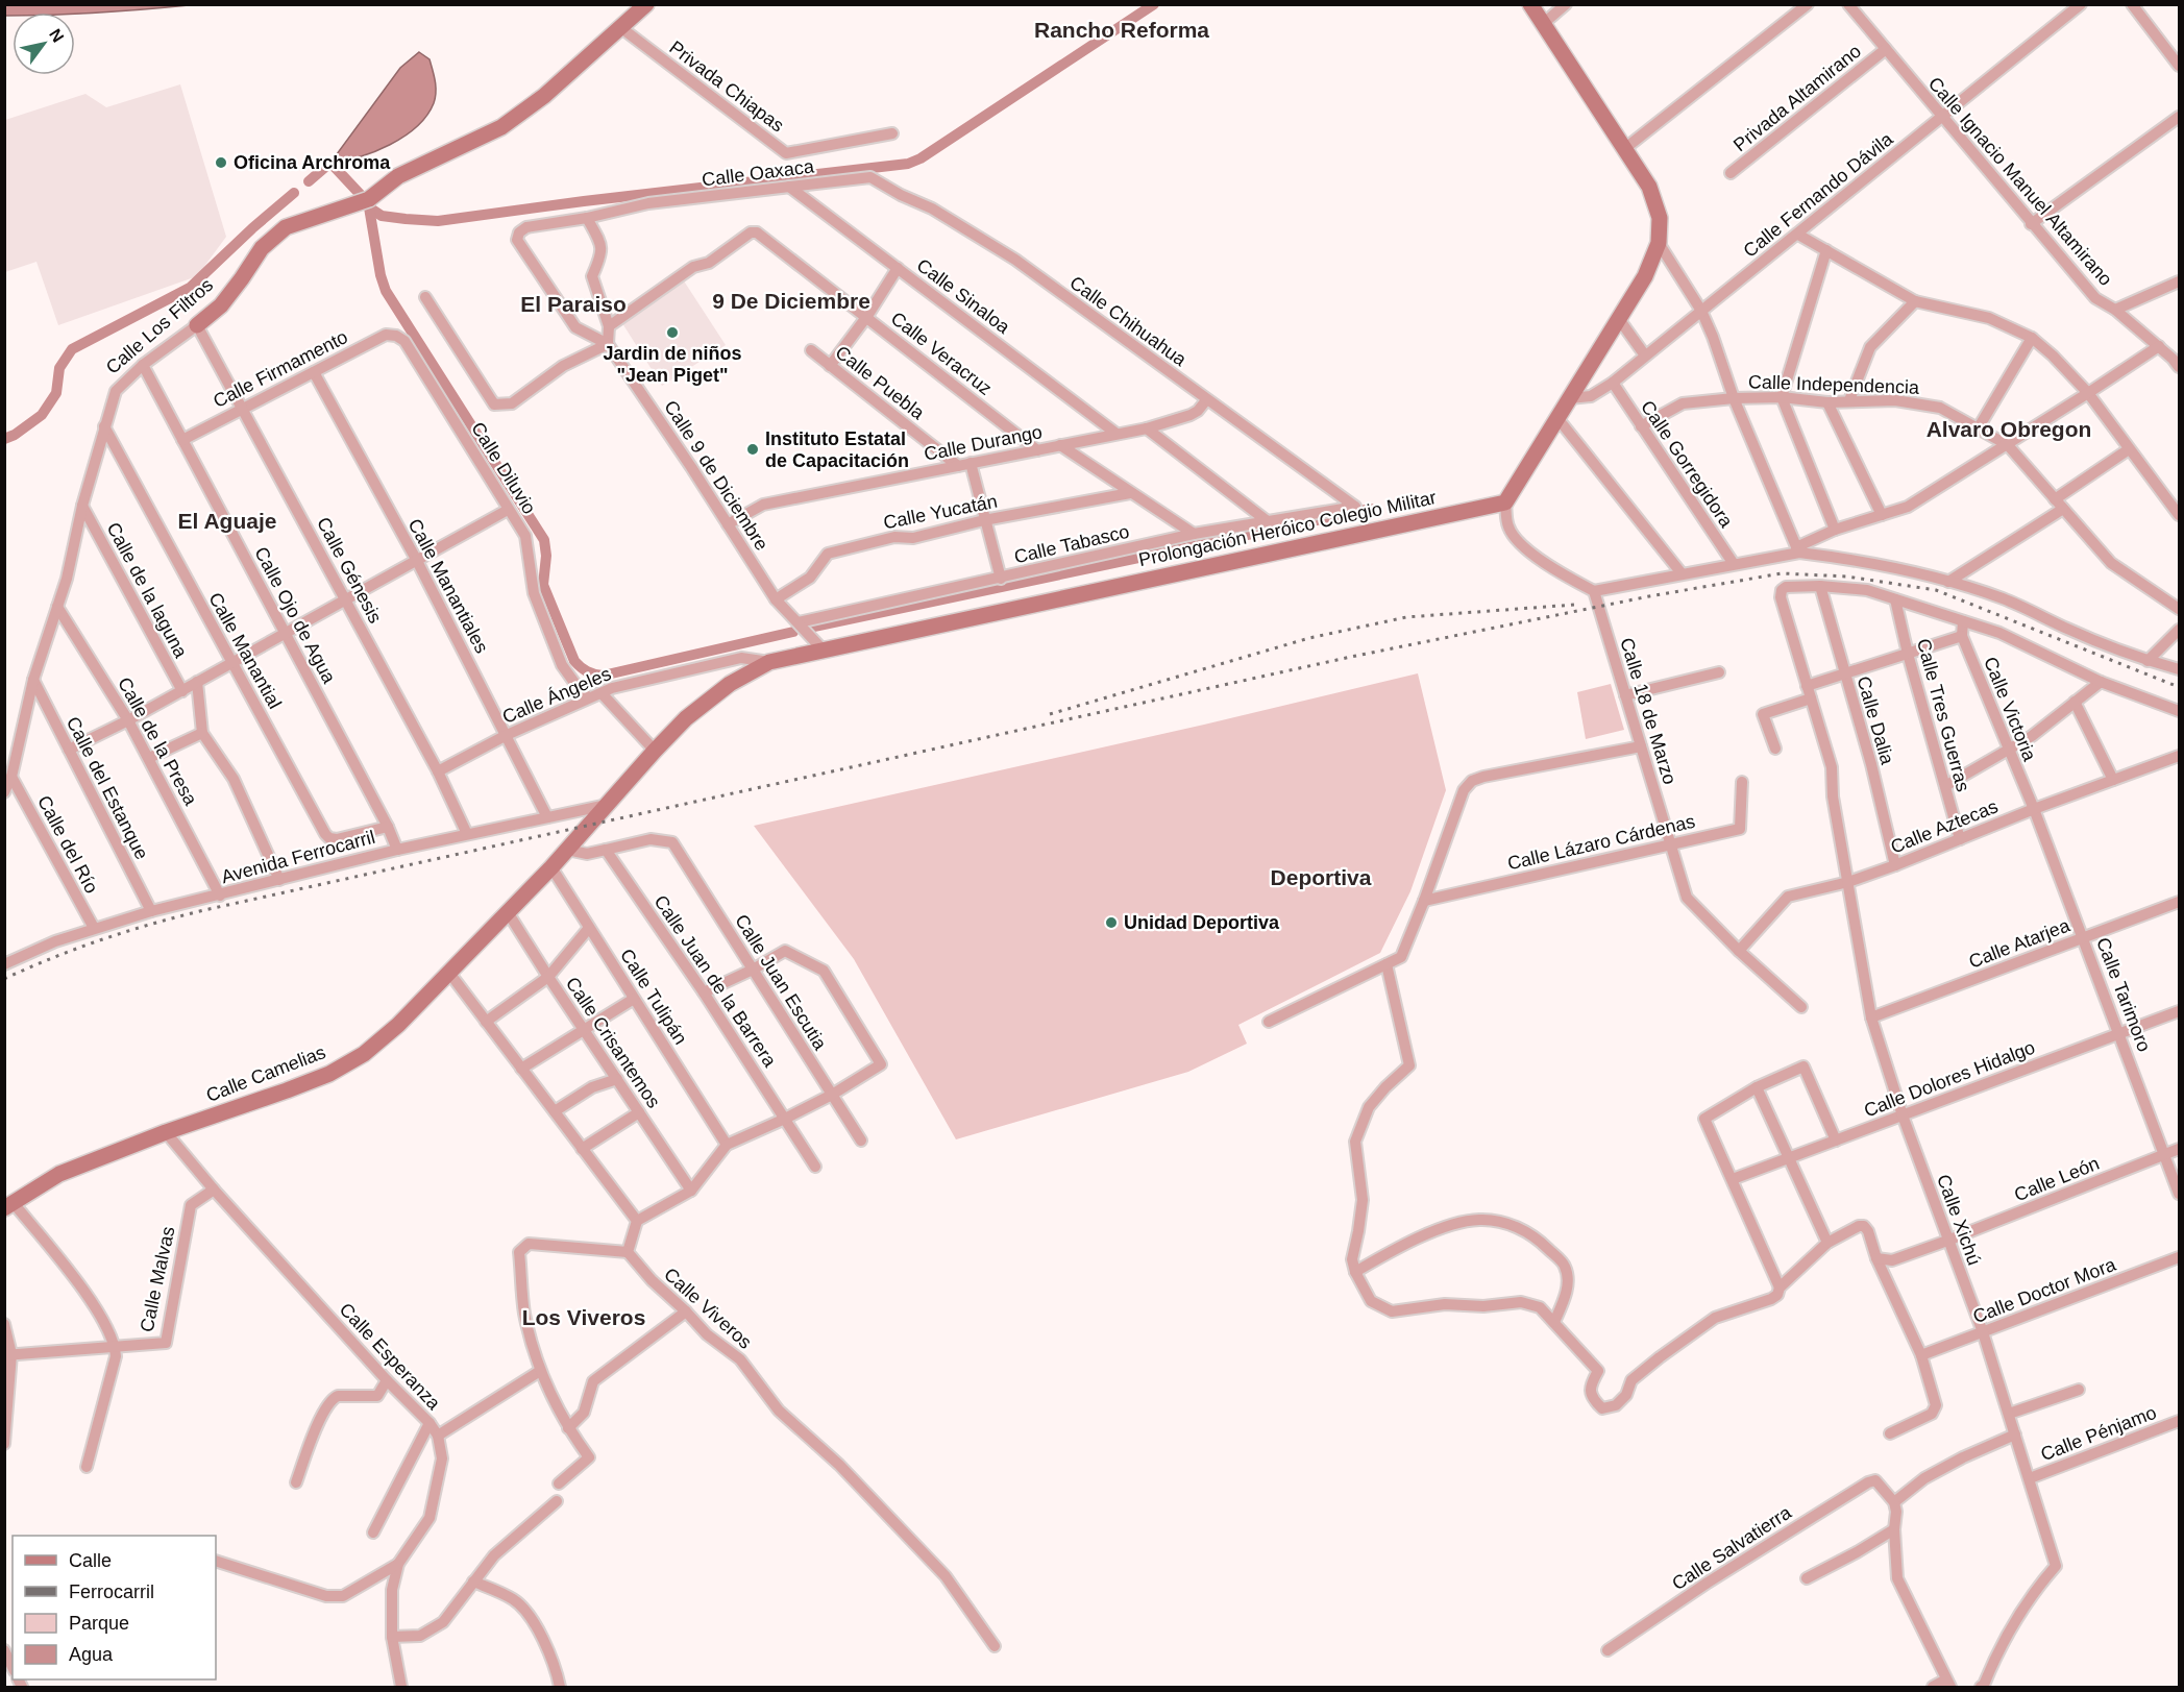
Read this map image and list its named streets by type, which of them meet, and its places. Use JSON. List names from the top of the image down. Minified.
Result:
{"streets":{"street":["Privada Chiapas","Privada Altamirano","Calle Oaxaca","Calle Ignacio Manuel Altamirano","Calle Fernando Dávila","Calle Sinaloa","Calle Chihuahua","Calle Los Filtros","Calle Veracruz","Calle Firmamento","Calle Puebla","Calle Independencia","Calle Durango","Calle Gorregidora","Calle Diluvio","Calle 9 de Diciembre","Calle Yucatán","Prolongación Heróico Colegio Militar","Calle Tabasco","Calle Génesis","Calle Manantiales","Calle de la laguna","Calle Ojo de Agua","Calle Manantial","Calle Ángeles","Calle Victoria","Calle 18 de Marzo","Calle Tres Guerras","Calle Dalia","Calle de la Presa","Calle del Estanque","Calle Aztecas","Calle Lázaro Cárdenas","Calle del Río","Avenida Ferrocarril","Calle Atarjea","Calle Juan de la Barrera","Calle Juan Escutia","Calle Tarimoro","Calle Tulipán","Calle Crisantemos","Calle Camelias","Calle Dolores Hidalgo","Calle León","Calle Xichú","Calle Malvas","Calle Doctor Mora","Calle Viveros","Calle Esperanza","Calle Pénjamo","Calle Salvatierra"]},"crossings":[["Privada Chiapas","Calle Los Filtros"],["Privada Altamirano","Calle Ignacio Manuel Altamirano"],["Calle Oaxaca","Calle Sinaloa"],["Calle Oaxaca","Calle Chihuahua"],["Calle Oaxaca","Calle 9 de Diciembre"],["Calle Ignacio Manuel Altamirano","Calle Fernando Dávila"],["Calle Fernando Dávila","Calle Gorregidora"],["Calle Sinaloa","Calle Durango"],["Calle Chihuahua","Calle Durango"],["Calle Chihuahua","Calle Tabasco"],["Calle Los Filtros","Calle Génesis"],["Calle Los Filtros","Calle de la laguna"],["Calle Los Filtros","Calle Ojo de Agua"],["Calle Los Filtros","Calle Manantial"],["Calle Los Filtros","Calle de la Presa"],["Calle Los Filtros","Calle del Estanque"],["Calle Los Filtros","Calle del Río"],["Calle Veracruz","Calle Durango"],["Calle Firmamento","Calle Diluvio"],["Calle Firmamento","Calle Génesis"],["Calle Firmamento","Calle Manantiales"],["Calle Firmamento","Calle Ojo de Agua"],["Calle Puebla","Calle Durango"],["Calle Independencia","Calle Gorregidora"],["Calle Durango","Calle 9 de Diciembre"],["Calle Diluvio","Calle Ángeles"],["Calle 9 de Diciembre","Calle Yucatán"],["Calle 9 de Diciembre","Calle Tabasco"],["Prolongación Heróico Colegio Militar","Calle Ángeles"],["Prolongación Heróico Colegio Militar","Avenida Ferrocarril"],["Prolongación Heróico Colegio Militar","Calle Camelias"],["Calle Génesis","Calle Ángeles"],["Calle Génesis","Avenida Ferrocarril"],["Calle Manantiales","Calle Ángeles"],["Calle Manantiales","Avenida Ferrocarril"],["Calle Ojo de Agua","Calle Manantial"],["Calle Ojo de Agua","Avenida Ferrocarril"],["Calle Victoria","Calle Aztecas"],["Calle Victoria","Calle Tarimoro"],["Calle 18 de Marzo","Calle Aztecas"],["Calle 18 de Marzo","Calle Lázaro Cárdenas"],["Calle Tres Guerras","Calle Aztecas"],["Calle Dalia","Calle Aztecas"],["Calle Dalia","Calle Xichú"],["Calle de la Presa","Avenida Ferrocarril"],["Calle del Estanque","Avenida Ferrocarril"],["Calle Aztecas","Calle Tarimoro"],["Calle Aztecas","Calle Xichú"],["Calle del Río","Avenida Ferrocarril"],["Calle Atarjea","Calle Tarimoro"],["Calle Atarjea","Calle Xichú"],["Calle Juan de la Barrera","Calle Juan Escutia"],["Calle Tarimoro","Calle Dolores Hidalgo"],["Calle Tarimoro","Calle León"],["Calle Tulipán","Calle Camelias"],["Calle Crisantemos","Calle Camelias"],["Calle Camelias","Calle Esperanza"],["Calle Dolores Hidalgo","Calle Xichú"],["Calle León","Calle Xichú"],["Calle Xichú","Calle Doctor Mora"],["Calle Xichú","Calle Pénjamo"],["Calle Malvas","Calle Esperanza"]],"districts":["Rancho Reforma","9 De Diciembre","El Paraiso","Alvaro Obregon","El Aguaje","Deportiva","Los Viveros"],"places":["Oficina Archroma","Jardin de niños \"Jean Piget\"","Instituto Estatal de Capacitación","Unidad Deportiva"],"legend":["Calle","Ferrocarril","Parque","Agua"],"north":"top right"}
